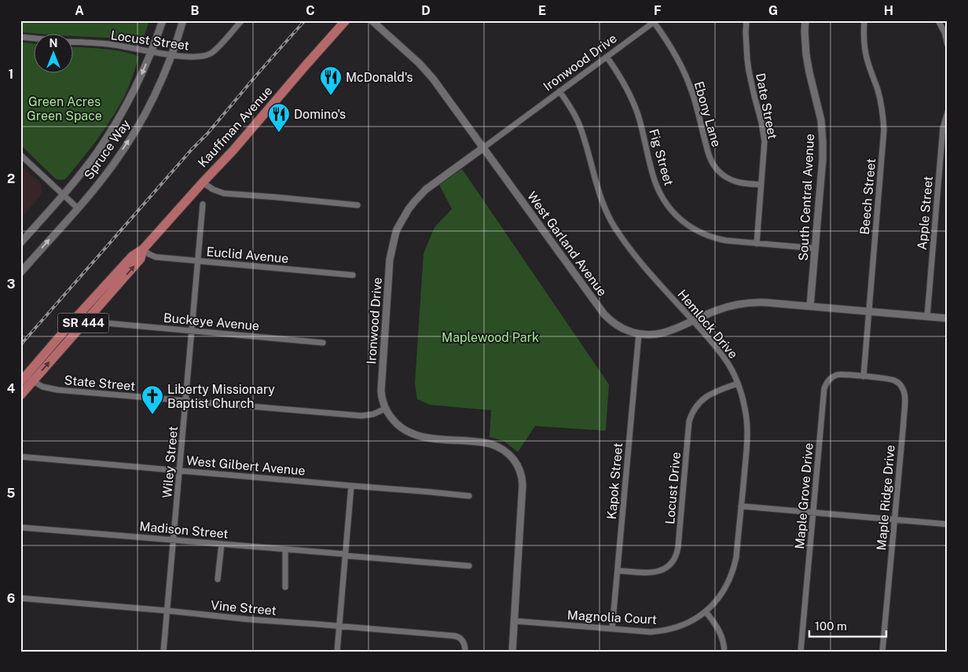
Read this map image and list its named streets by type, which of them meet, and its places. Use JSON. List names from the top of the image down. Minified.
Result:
{"streets":{"main road":["Kauffman Avenue","SR 444"],"street":["Locust Street","Ironwood Drive","Date Street","Ebony Lane","Spruce Way","Fig Street","Beech Street","South Central Avenue","Apple Street","West Garland Avenue","Euclid Avenue","Buckeye Avenue","Hemlock Drive","State Street","Wiley Street","West Gilbert Avenue","Kapok Street","Locust Drive","Maple Grove Drive","Maple Ridge Drive","Madison Street","Vine Street","Magnolia Court"]},"crossings":[["Locust Street","Spruce Way"],["Ironwood Drive","Ebony Lane"],["Ironwood Drive","Fig Street"],["Ironwood Drive","West Garland Avenue"],["Ironwood Drive","Hemlock Drive"],["Ironwood Drive","State Street"],["Ironwood Drive","Magnolia Court"],["Date Street","Ebony Lane"],["Date Street","Fig Street"],["Kauffman Avenue","Euclid Avenue"],["Kauffman Avenue","State Street"],["Fig Street","South Central Avenue"],["Beech Street","West Garland Avenue"],["Beech Street","Maple Grove Drive"],["Beech Street","Maple Ridge Drive"],["South Central Avenue","West Garland Avenue"],["Apple Street","West Garland Avenue"],["West Garland Avenue","Hemlock Drive"],["West Garland Avenue","Kapok Street"],["Euclid Avenue","Wiley Street"],["Buckeye Avenue","Wiley Street"],["Hemlock Drive","Locust Drive"],["Hemlock Drive","Magnolia Court"],["State Street","Wiley Street"],["Wiley Street","West Gilbert Avenue"],["Wiley Street","Madison Street"],["Wiley Street","Vine Street"],["Kapok Street","Locust Drive"],["Kapok Street","Magnolia Court"],["Maple Grove Drive","Maple Ridge Drive"]],"parks":["Green Acres Green Space","Maplewood Park"],"places":{"restaurant":["McDonald's","Domino's"],"church":["Liberty Missionary Baptist Church"]},"scale_bar":"100 m","north":"top","grid":{"columns":["A","B","C","D","E","F","G","H"],"rows":["1","2","3","4","5","6"]}}
